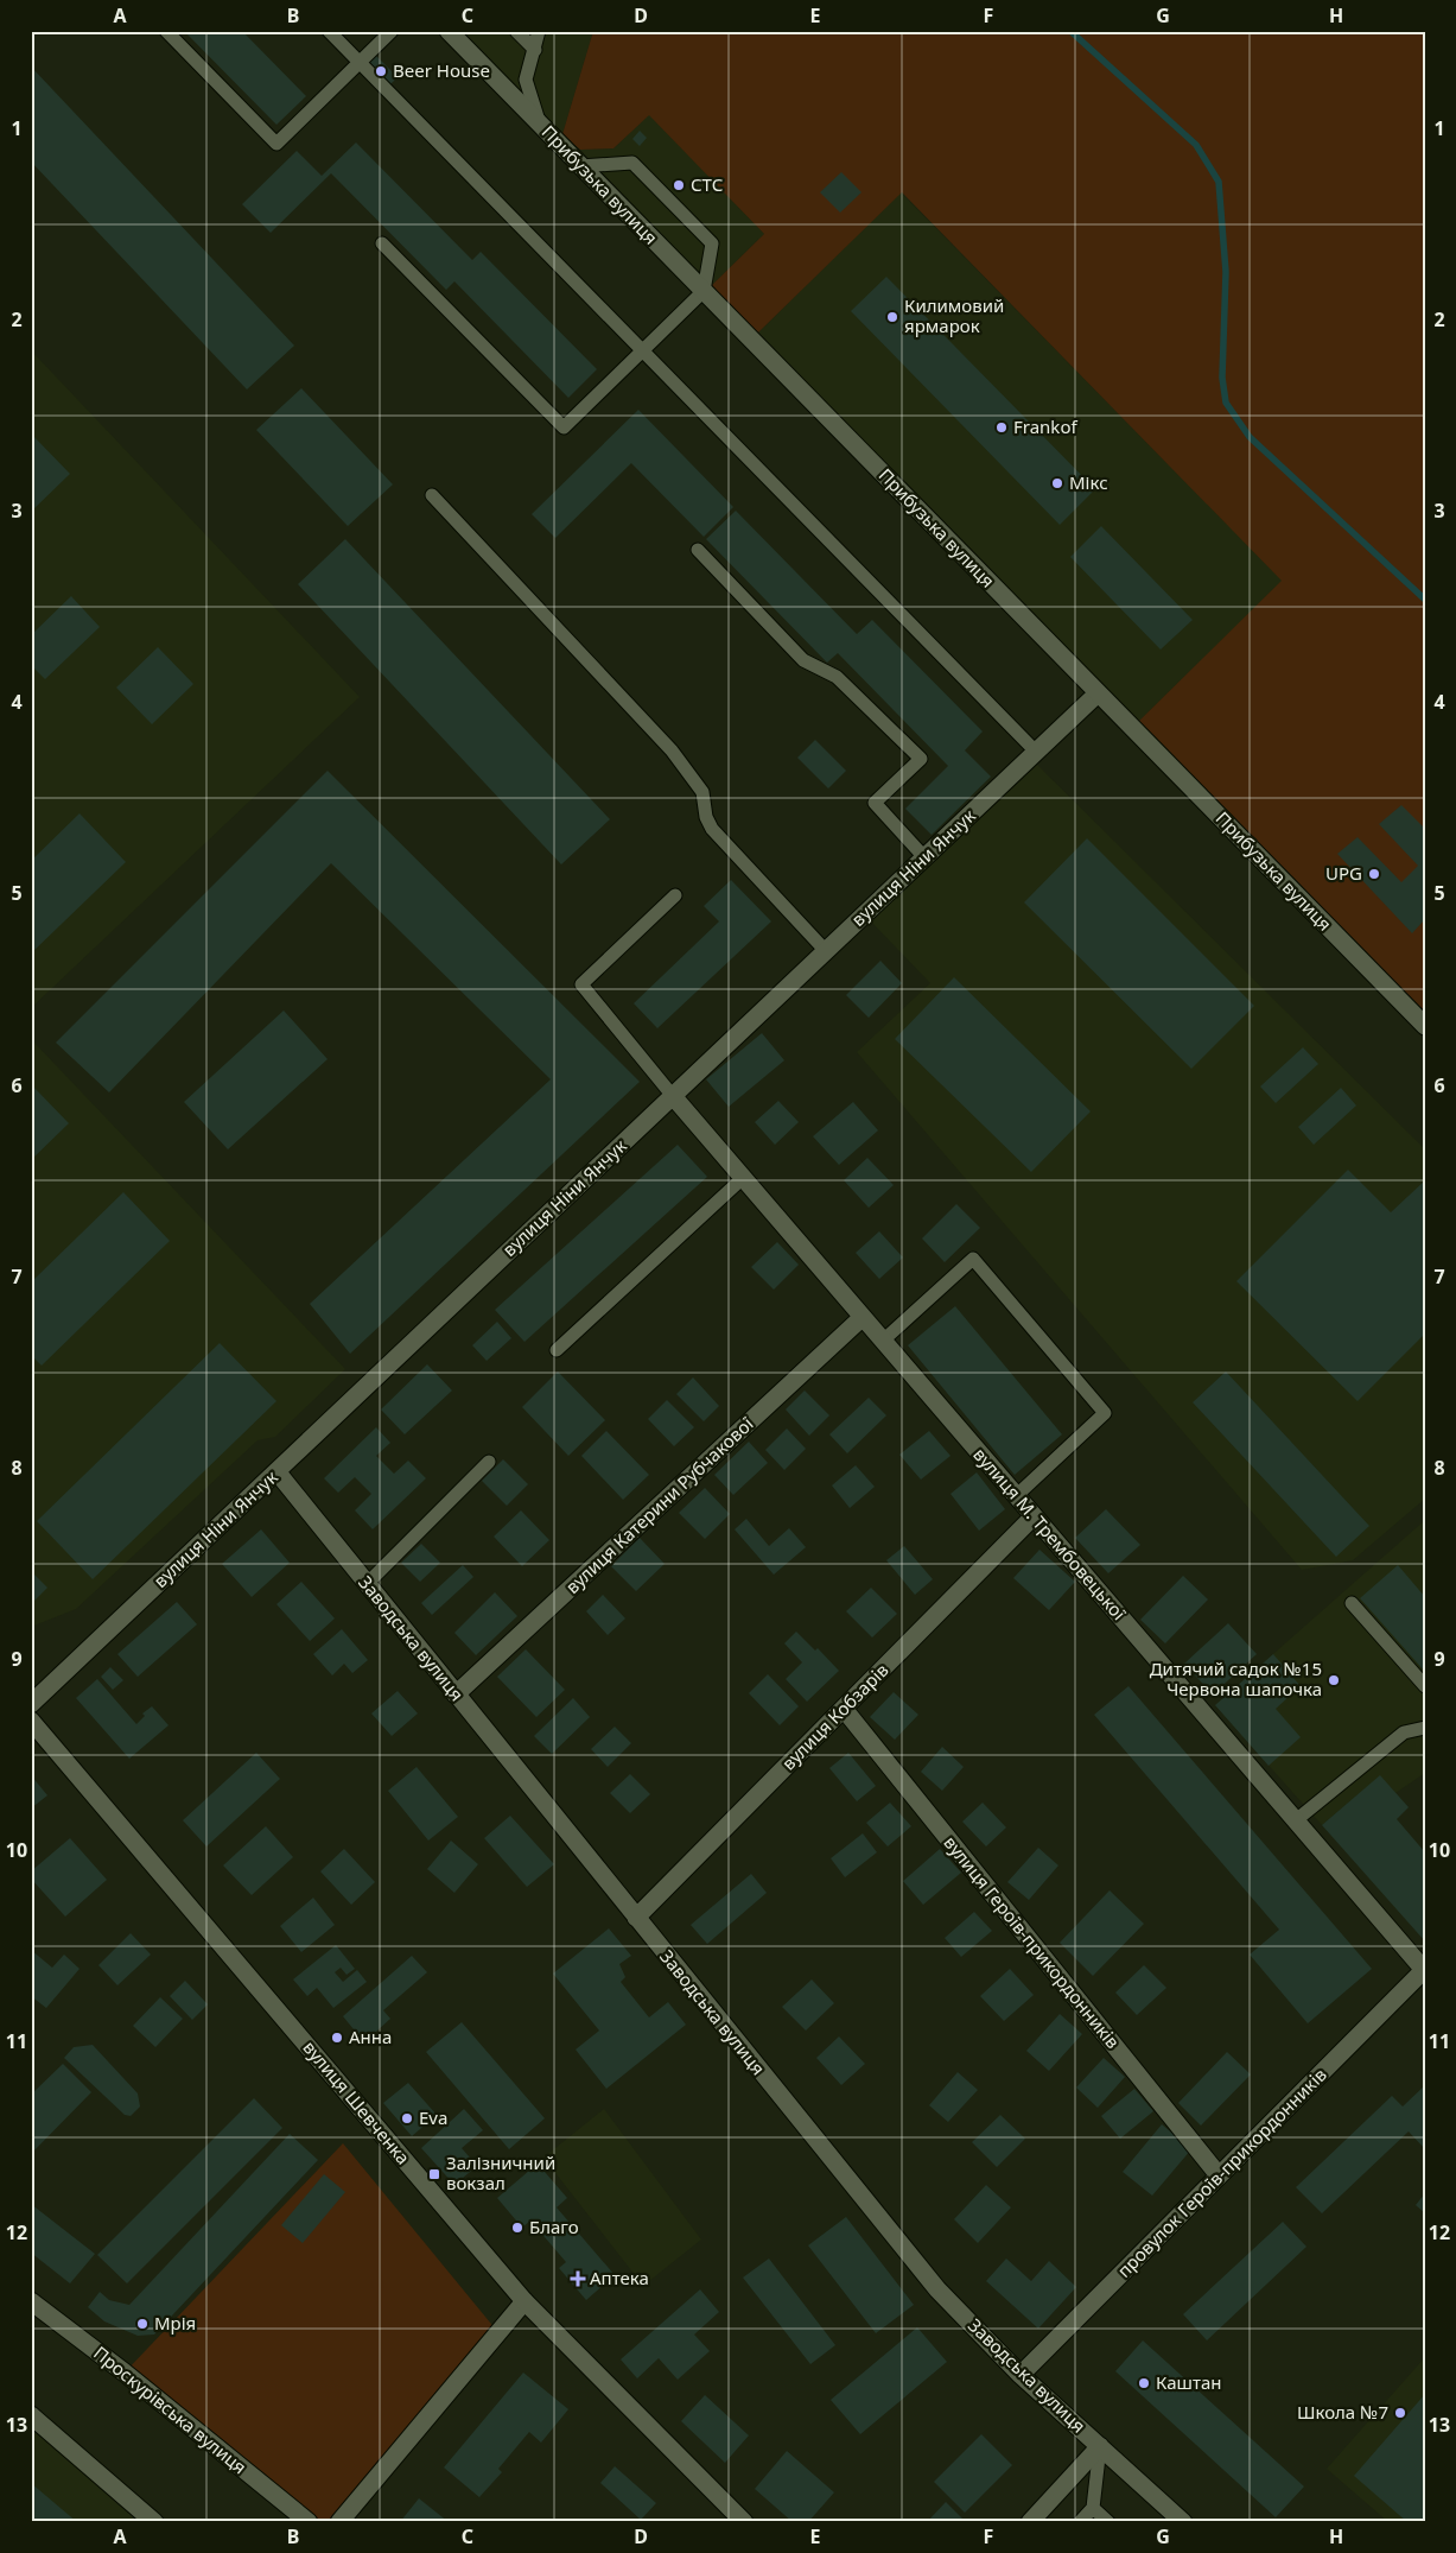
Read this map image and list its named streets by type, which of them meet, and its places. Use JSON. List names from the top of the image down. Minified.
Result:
{"streets":{"street":["Прибузька вулиця","вулиця Ніни Янчук","вулиця Катерини Рубчакової","вулиця М. Трембовецької","Заводська вулиця","вулиця Кобзарів","вулиця Героїв-прикордонників","вулиця Шевченка","провулок Героїв-прикордонників","Проскурівська вулиця"]},"crossings":[["Прибузька вулиця","вулиця Ніни Янчук"],["вулиця Ніни Янчук","вулиця М. Трембовецької"],["вулиця Ніни Янчук","Заводська вулиця"],["вулиця Катерини Рубчакової","вулиця М. Трембовецької"],["вулиця Катерини Рубчакової","Заводська вулиця"],["вулиця М. Трембовецької","вулиця Кобзарів"],["вулиця М. Трембовецької","провулок Героїв-прикордонників"],["Заводська вулиця","вулиця Кобзарів"],["Заводська вулиця","провулок Героїв-прикордонників"],["вулиця Кобзарів","вулиця Героїв-прикордонників"],["вулиця Героїв-прикордонників","провулок Героїв-прикордонників"]],"places":{"other":["Beer House","СТС","Килимовий ярмарок","Frankof","Мікс","UPG","Дитячий садок №15 Червона шапочка","Анна","Eva","Благо","Мрія","Каштан","Школа №7"],"transit":["Залізничний вокзал"],"health":["Аптека"]},"grid":{"columns":["A","B","C","D","E","F","G","H"],"rows":["1","2","3","4","5","6","7","8","9","10","11","12","13"]}}
